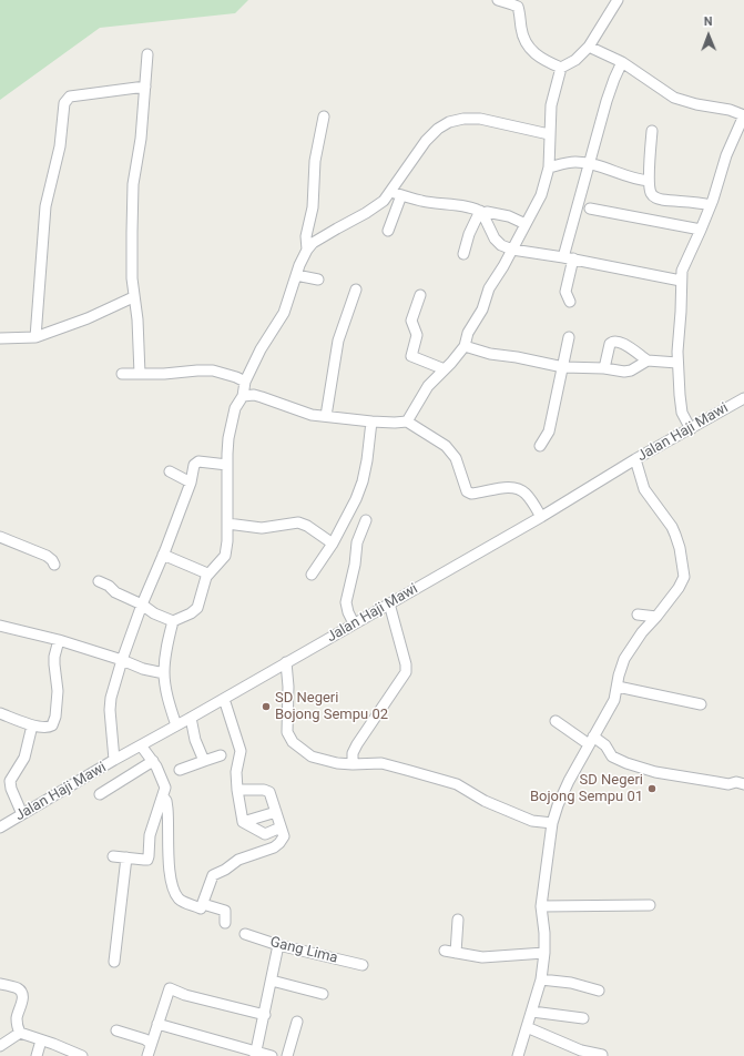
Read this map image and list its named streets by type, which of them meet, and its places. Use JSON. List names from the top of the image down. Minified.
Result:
{"streets":{"street":["Jalan Haji Mawi","Gang Lima"]},"places":["SD Negeri Bojong Sempu 02","SD Negeri Bojong Sempu 01"],"north":"top"}
